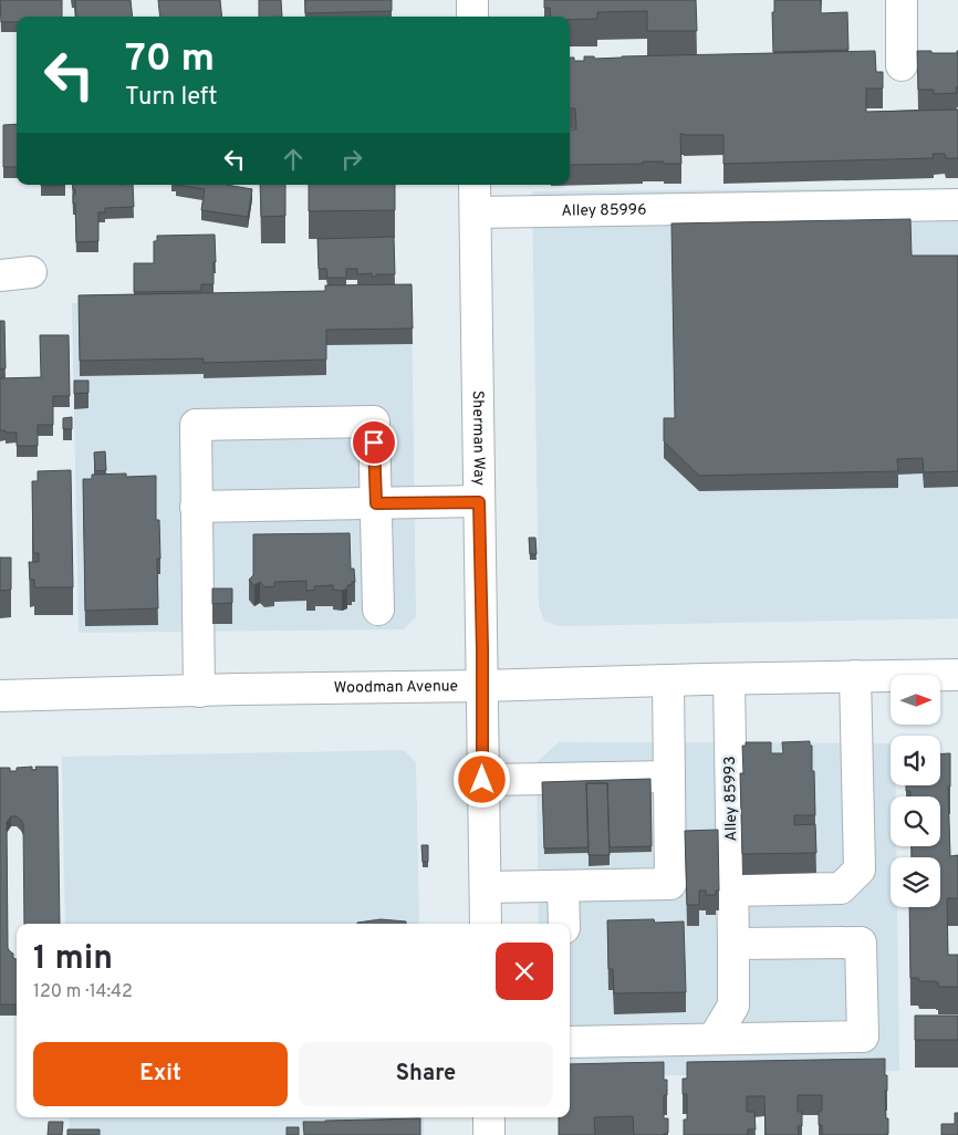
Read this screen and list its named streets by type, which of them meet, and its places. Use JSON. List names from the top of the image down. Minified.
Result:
{"streets":{"main road":["Alley 85996","Sherman Way","Woodman Avenue","Alley 85993"]},"crossings":[["Alley 85996","Sherman Way"],["Sherman Way","Woodman Avenue"],["Woodman Avenue","Alley 85993"]],"north":"right","page":{"turn":["70 m","Turn left"],"heading":["1 min","120 m · 14:42"],"buttons":["Exit","Share"]}}
